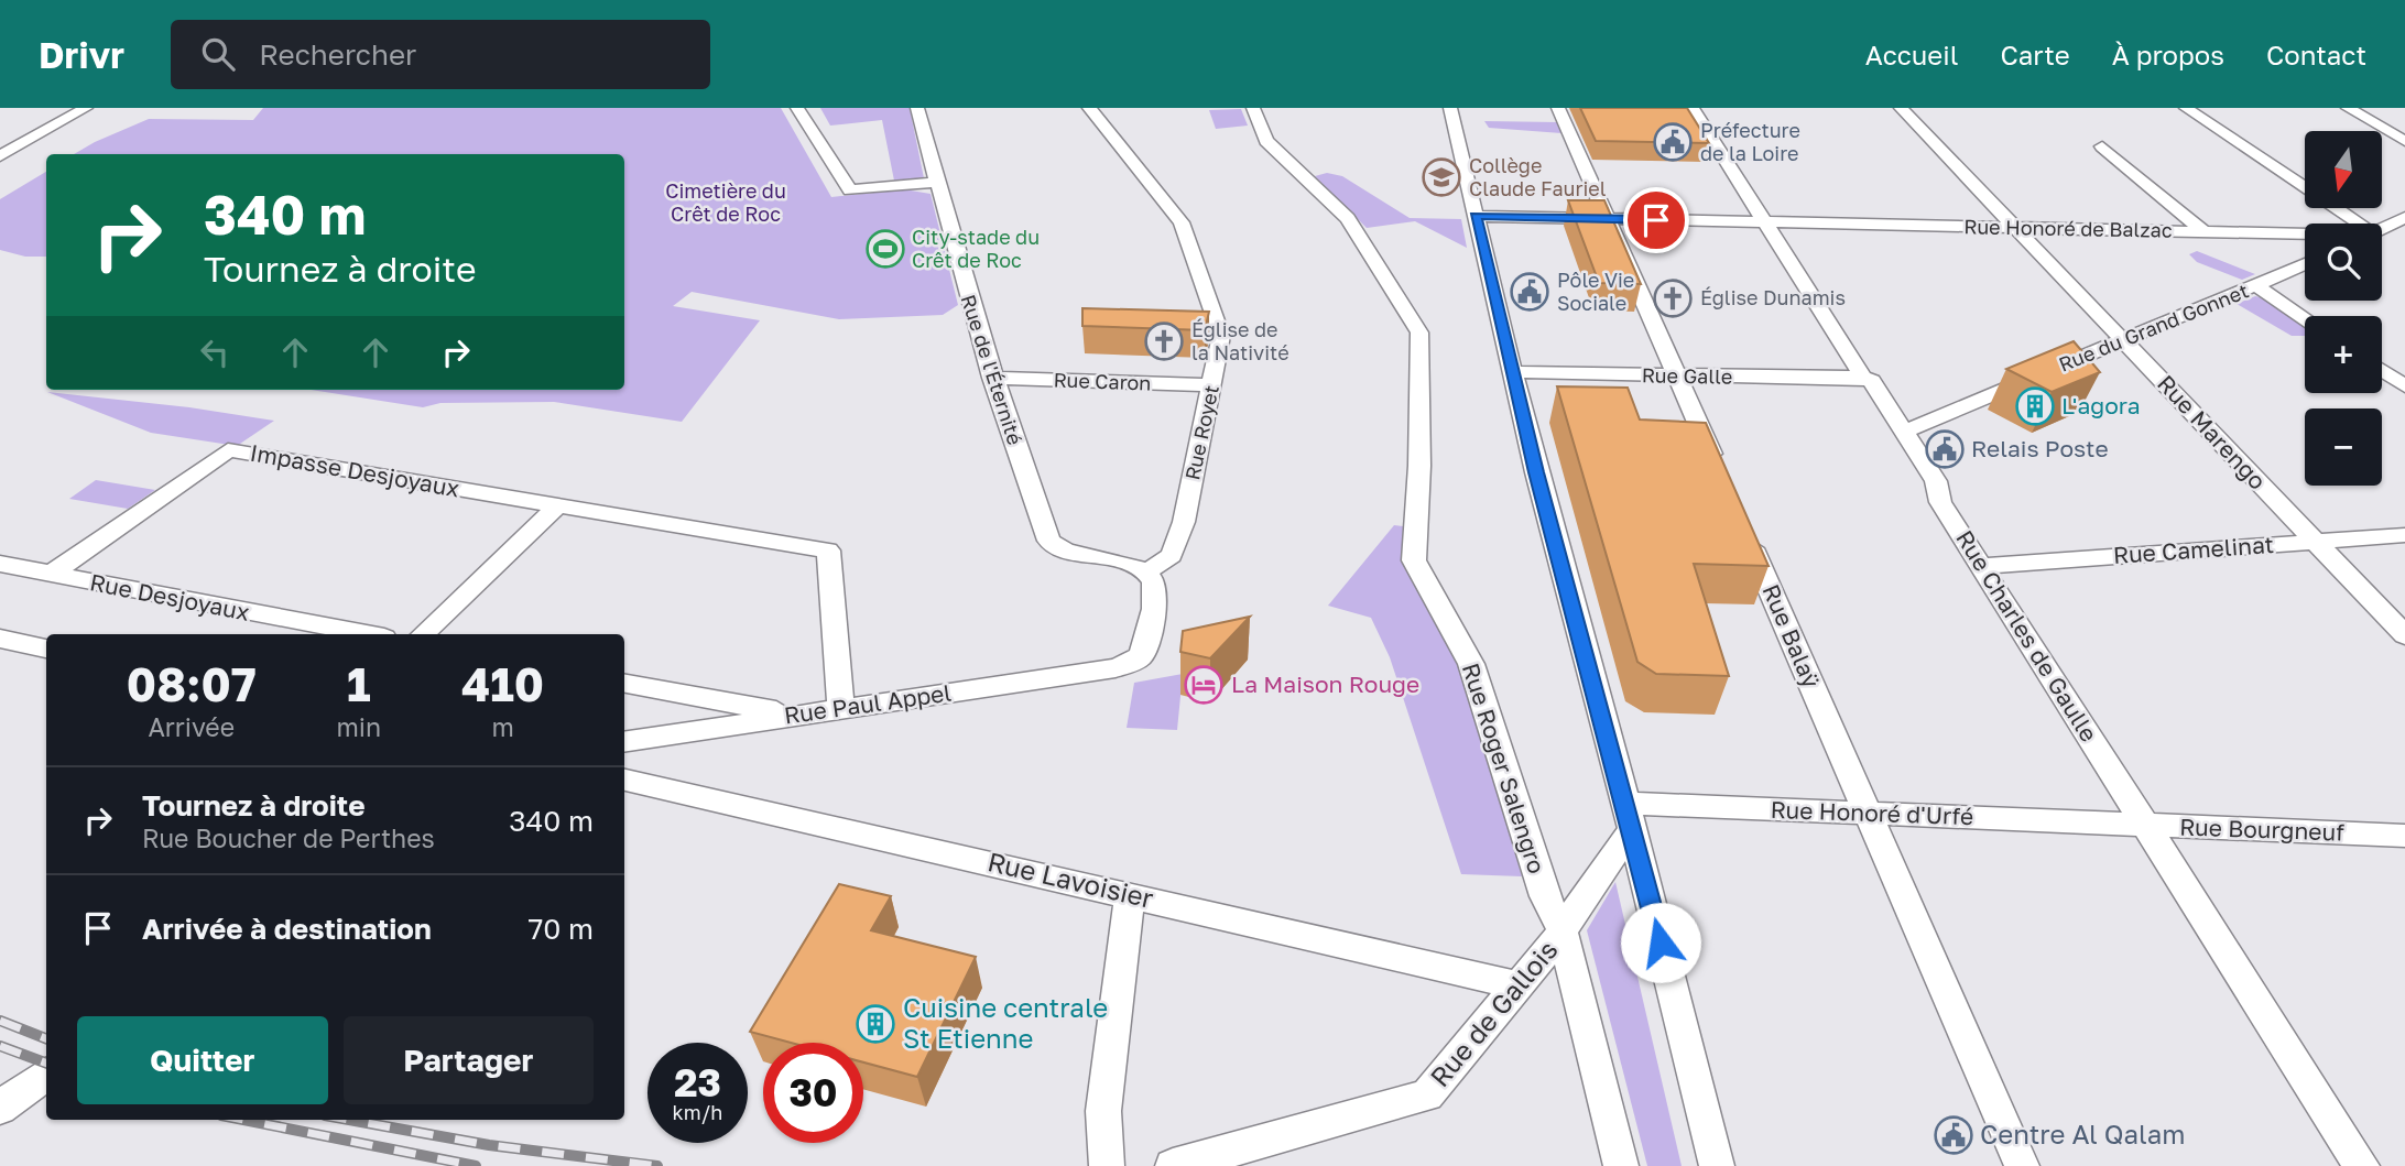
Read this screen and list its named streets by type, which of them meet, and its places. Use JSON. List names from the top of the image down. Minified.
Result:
{"streets":{"street":["Rue Honoré de Balzac","Rue du Grand Gonnet","Rue de l'Éternité","Rue Galle","Rue Caron","Rue Royet","Rue Marengo","Impasse Desjoyaux","Rue Camelinat","Rue Desjoyaux","Rue Balaÿ","Rue Charles de Gaulle","Rue Paul Appel","Rue Roger Salengro","Rue Honoré d'Urfé","Rue Bourgneuf","Rue Lavoisier","Rue de Gallois"]},"crossings":[["Rue Honoré de Balzac","Rue Marengo"],["Rue Honoré de Balzac","Rue Charles de Gaulle"],["Rue du Grand Gonnet","Rue Marengo"],["Rue du Grand Gonnet","Rue Charles de Gaulle"],["Rue de l'Éternité","Rue Caron"],["Rue de l'Éternité","Rue Royet"],["Rue de l'Éternité","Rue Paul Appel"],["Rue Galle","Rue Charles de Gaulle"],["Rue Caron","Rue Royet"],["Rue Royet","Rue Paul Appel"],["Rue Marengo","Rue Camelinat"],["Impasse Desjoyaux","Rue Desjoyaux"],["Impasse Desjoyaux","Rue Paul Appel"],["Rue Camelinat","Rue Charles de Gaulle"],["Rue Balaÿ","Rue Honoré d'Urfé"],["Rue Charles de Gaulle","Rue Honoré d'Urfé"],["Rue Charles de Gaulle","Rue Bourgneuf"],["Rue Roger Salengro","Rue de Gallois"],["Rue Honoré d'Urfé","Rue Bourgneuf"],["Rue Honoré d'Urfé","Rue de Gallois"],["Rue Lavoisier","Rue de Gallois"]],"parks":["Cimetière du Crêt de Roc"],"places":{"public building":["Préfecture de la Loire","Pôle Vie Sociale","Relais Poste","Centre Al Qalam"],"school or university":["Collège Claude Fauriel"],"sports":["City-stade du Crêt de Roc"],"church":["Église Dunamis","Église de la Nativité"],"building":["L'agora","Cuisine centrale St Etienne"],"hotel":["La Maison Rouge"]},"north":"bottom","page":{"header":"Drivr","search":"Rechercher","nav":["Accueil","Carte","À propos","Contact"],"map_buttons":["+","−"],"turn":["340 m","Tournez à droite"],"eta":["08:07","Arrivée","1","min","410","m"],"list":[{"name":"Tournez à droite","note":"Rue Boucher de Perthes","value":"340 m"},{"name":"Arrivée à destination","value":"70 m"}],"buttons":["Quitter","Partager"],"speed":"23 km/h","limit":"30"}}
